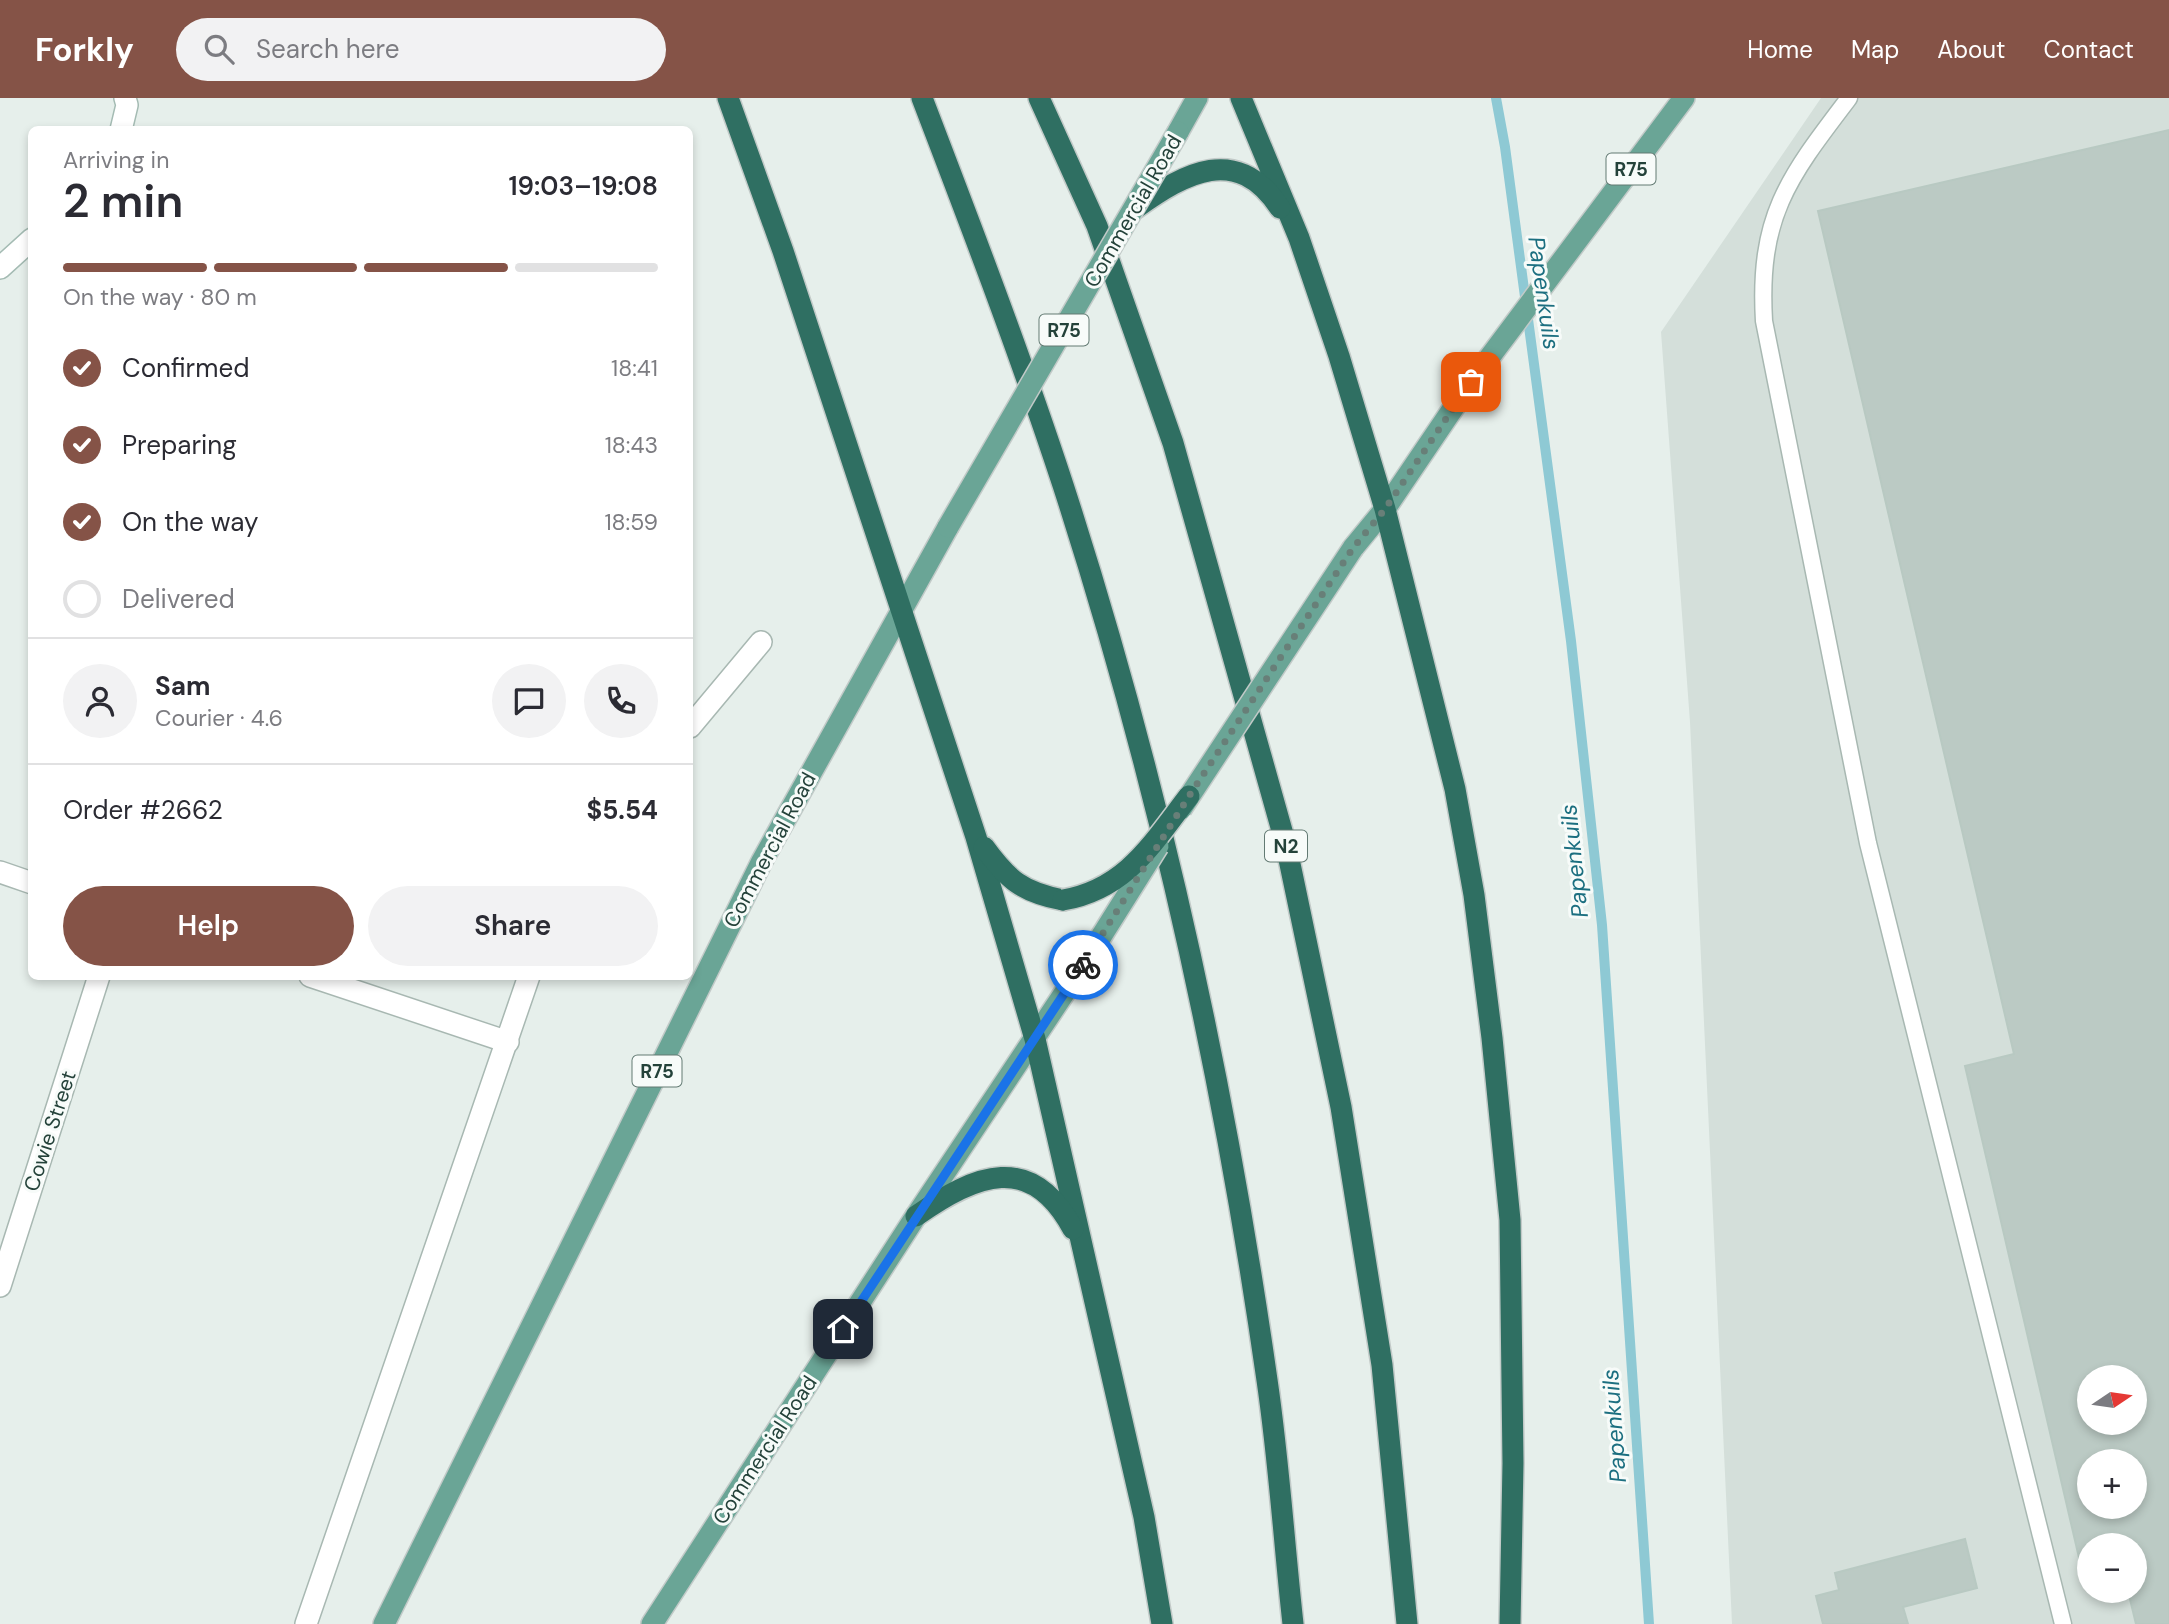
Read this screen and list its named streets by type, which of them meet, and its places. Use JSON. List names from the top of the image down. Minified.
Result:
{"streets":{"highway":["N2"],"main road":["R75","Commercial Road"],"street":["Cowie Street"]},"water":["Papenkuils"],"north":"right","page":{"header":"Forkly","search":"Search here","nav":["Home","Map","About","Contact"],"heading":["2 min","Arriving in","19:03–19:08"],"panel":["Sam","Courier · 4.6","Order #2662","$5.54"],"bar":"On the way · 80 m","list":[["Confirmed","18:41"],["Preparing","18:43"],["On the way","18:59"],"Delivered"],"buttons":["Help","Share"],"map_buttons":["+","−"]}}
